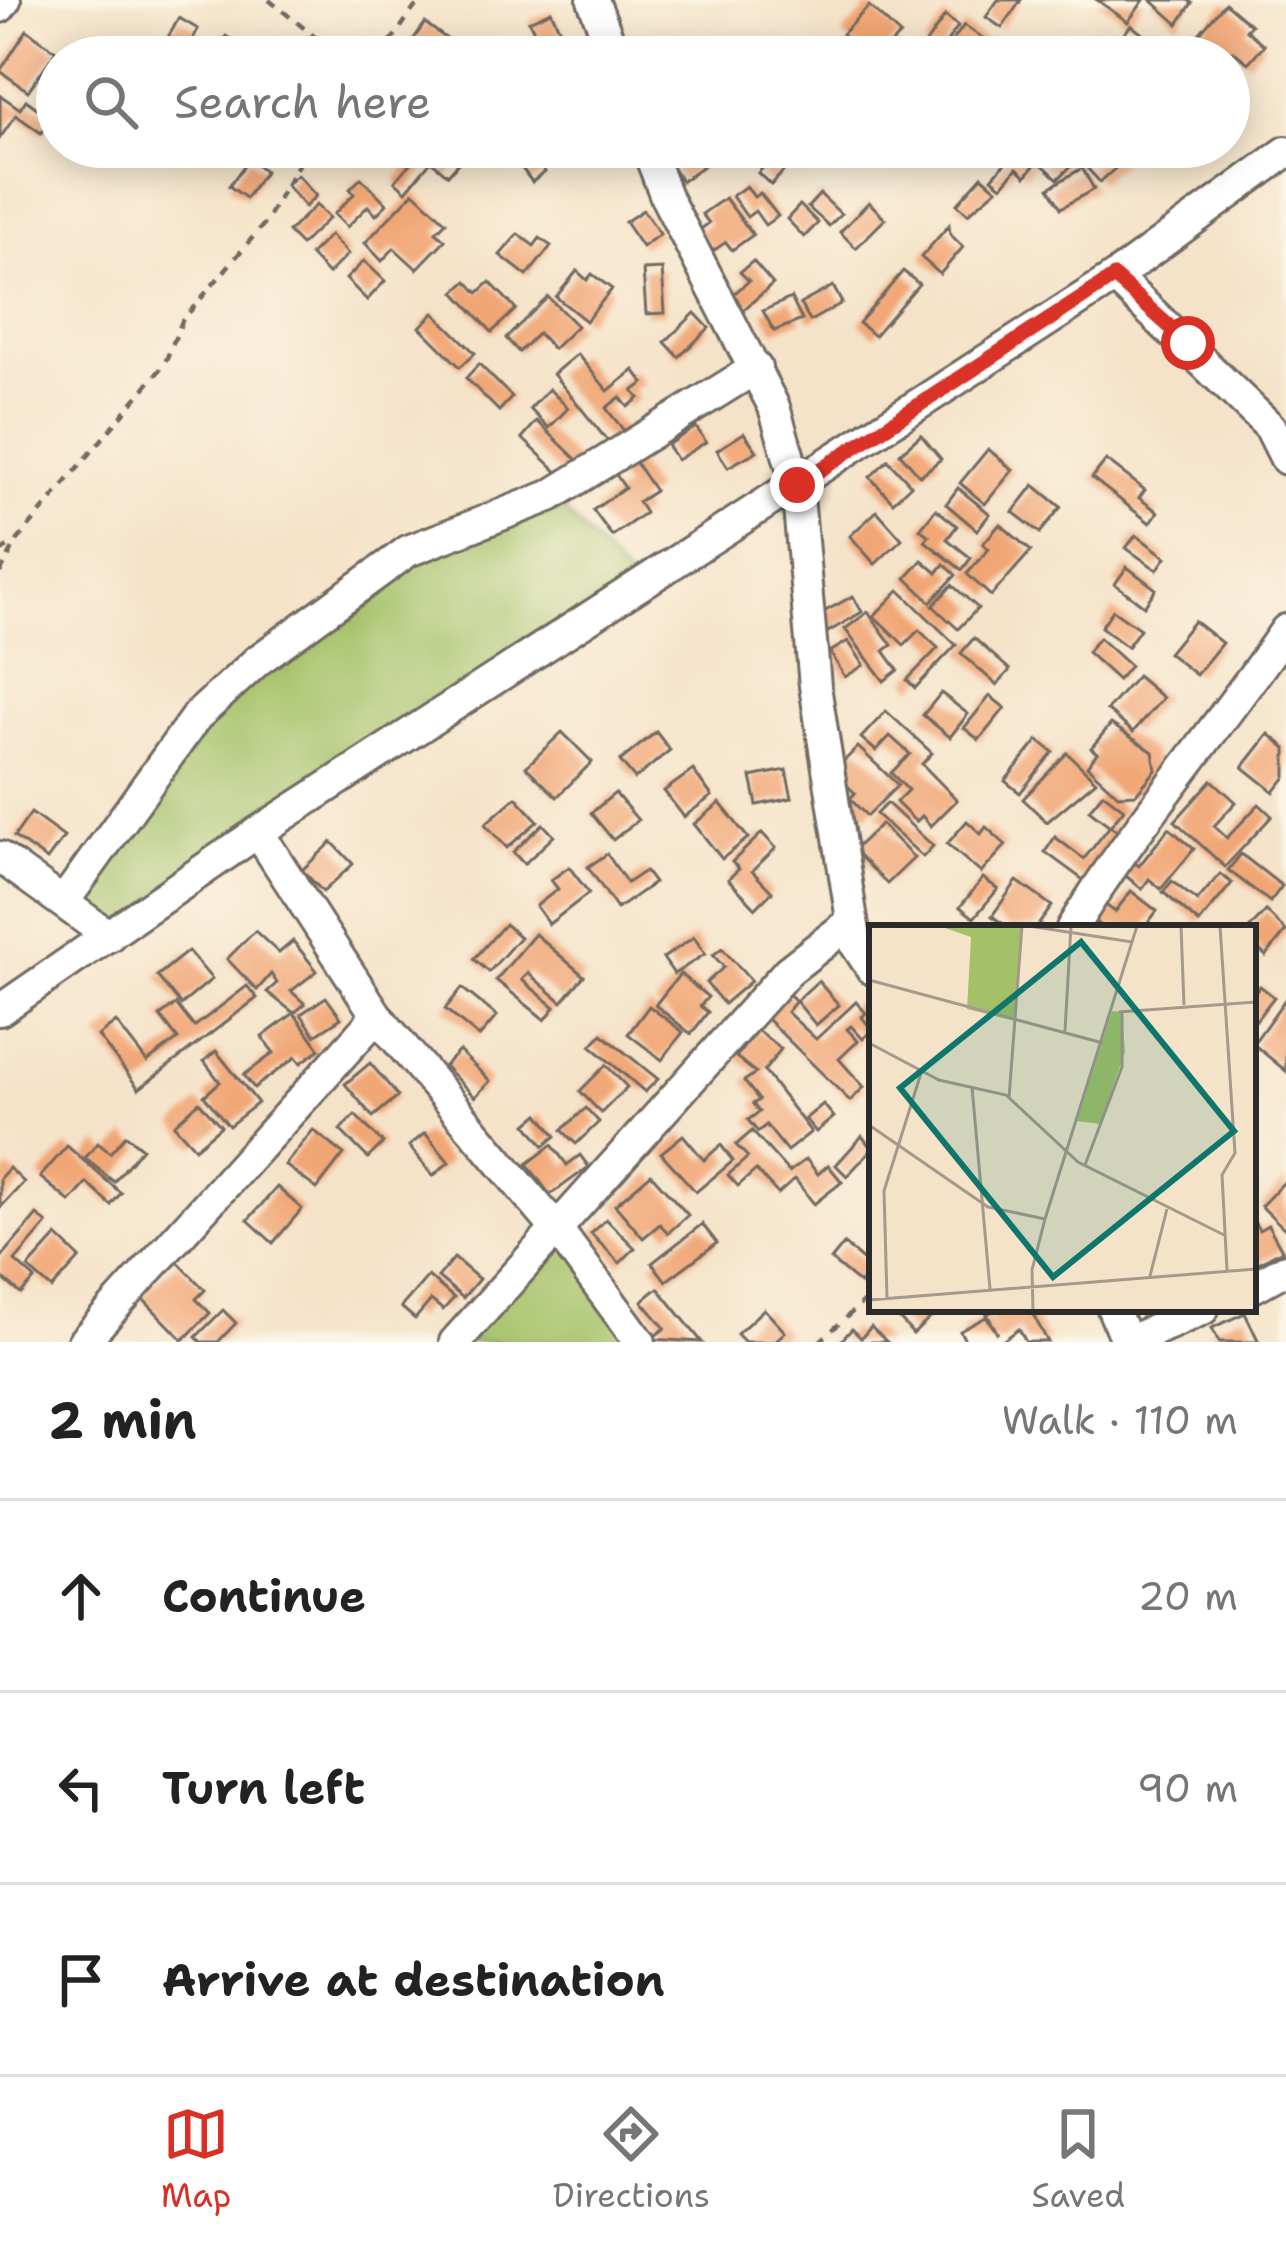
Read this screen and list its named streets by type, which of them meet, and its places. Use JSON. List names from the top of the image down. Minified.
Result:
{"page":{"search":"Search here","heading":["2 min","Walk · 110 m"],"list":[["Continue","20 m"],["Turn left","90 m"],"Arrive at destination"],"nav":["Map","Directions","Saved"]}}
